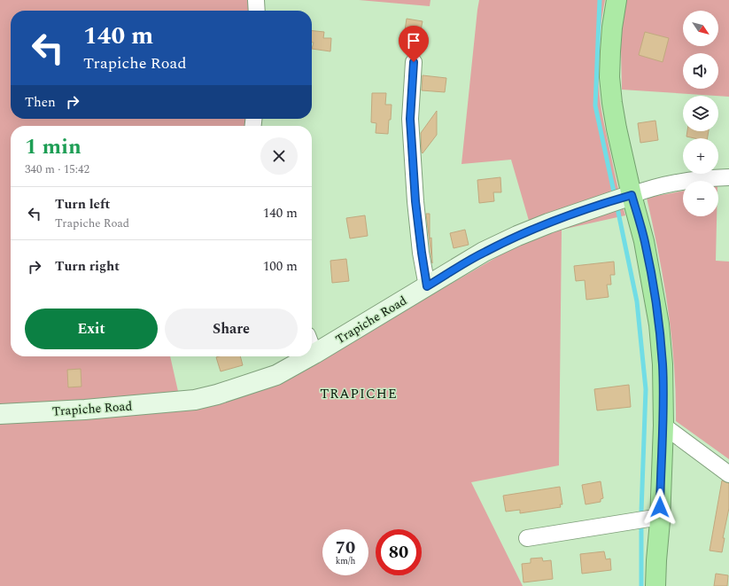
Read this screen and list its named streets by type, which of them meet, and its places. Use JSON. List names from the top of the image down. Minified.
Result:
{"streets":{"street":["Trapiche Road"]},"districts":["TRAPICHE"],"north":"bottom right","page":{"map_buttons":["+","−"],"turn":["140 m","Trapiche Road"],"then":"Then","heading":["1 min","340 m · 15:42"],"list":[{"name":"Turn left","note":"Trapiche Road","value":"140 m"},{"name":"Turn right","value":"100 m"}],"buttons":["Exit","Share"],"speed":"70 km/h","limit":"80"}}
